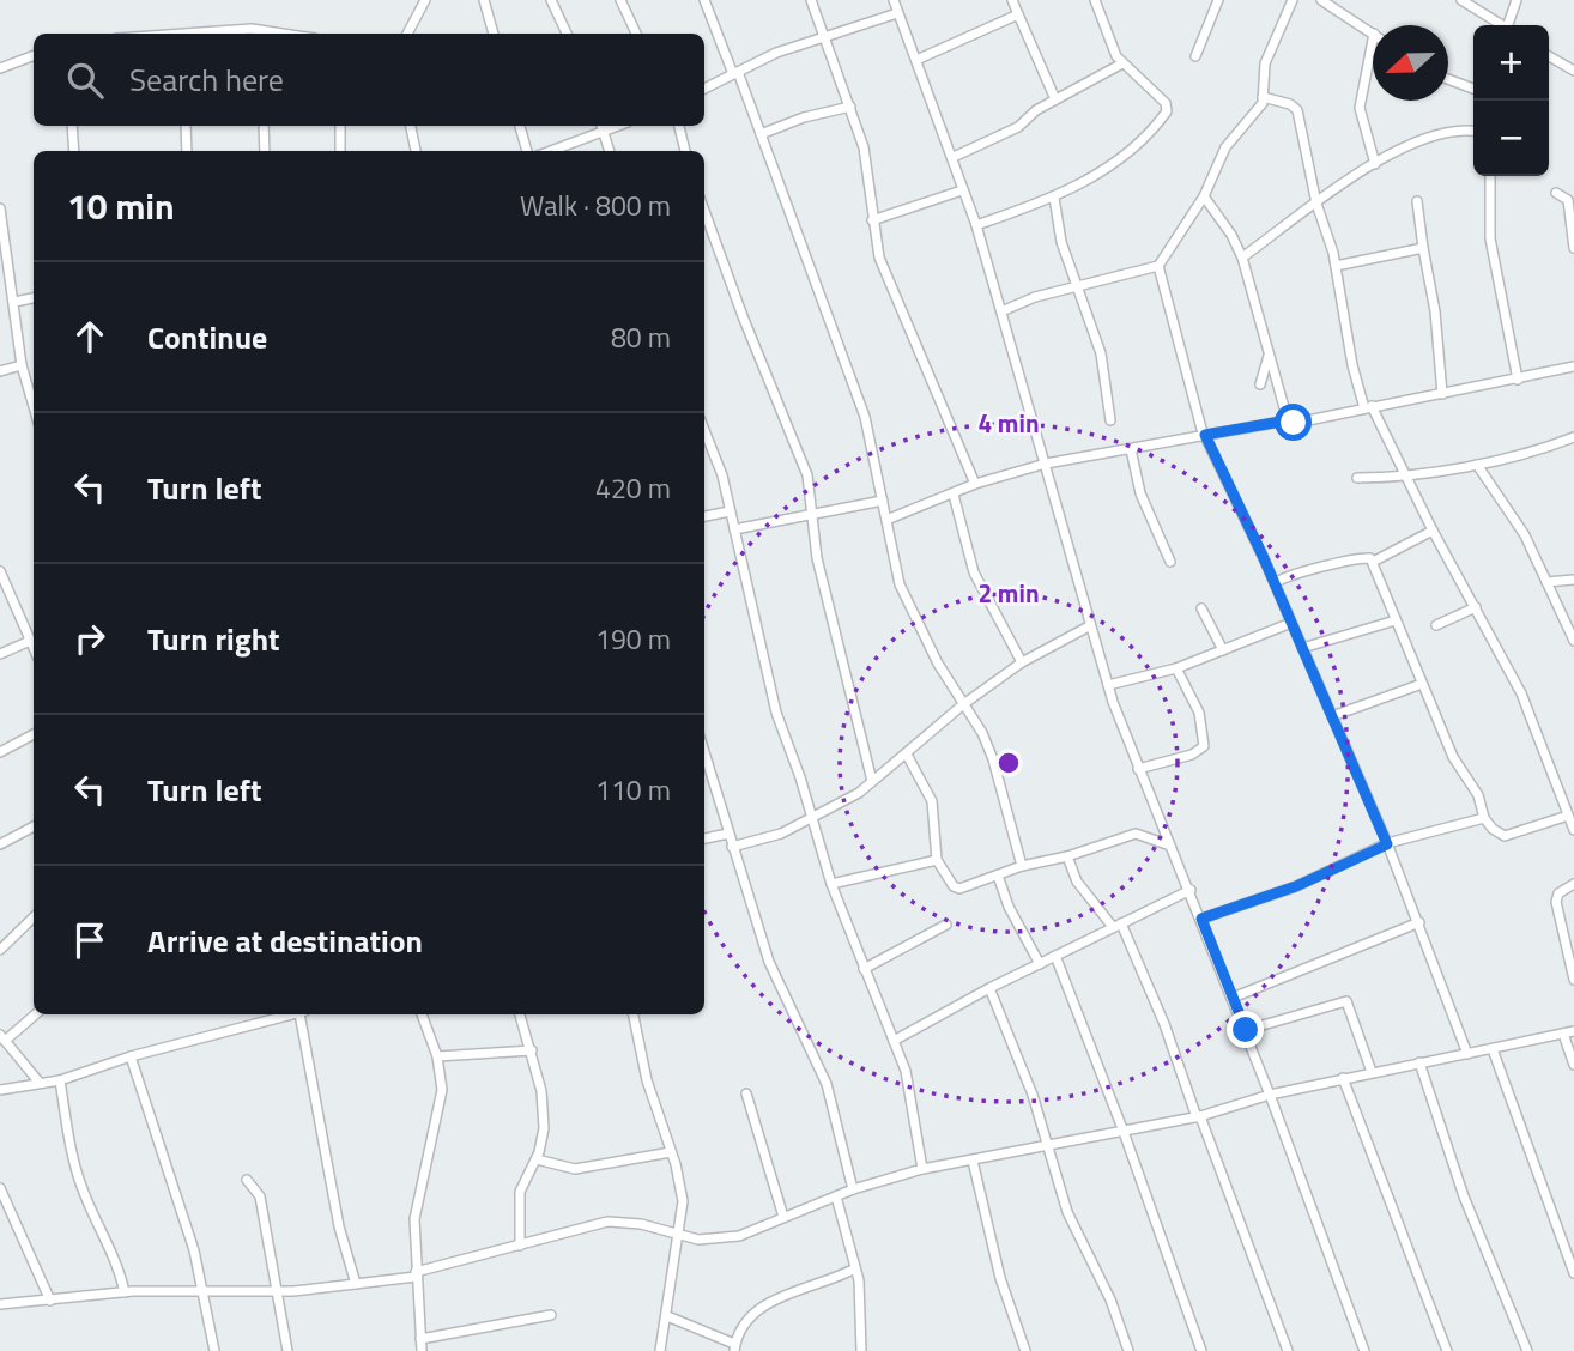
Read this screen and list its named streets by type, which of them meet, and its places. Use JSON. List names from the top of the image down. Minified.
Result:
{"north":"left","page":{"map_buttons":["+","−"],"search":"Search here","heading":["10 min","Walk · 800 m"],"list":[["Continue","80 m"],["Turn left","420 m"],["Turn right","190 m"],["Turn left","110 m"],"Arrive at destination"]},"rings":["4 min","2 min"]}
